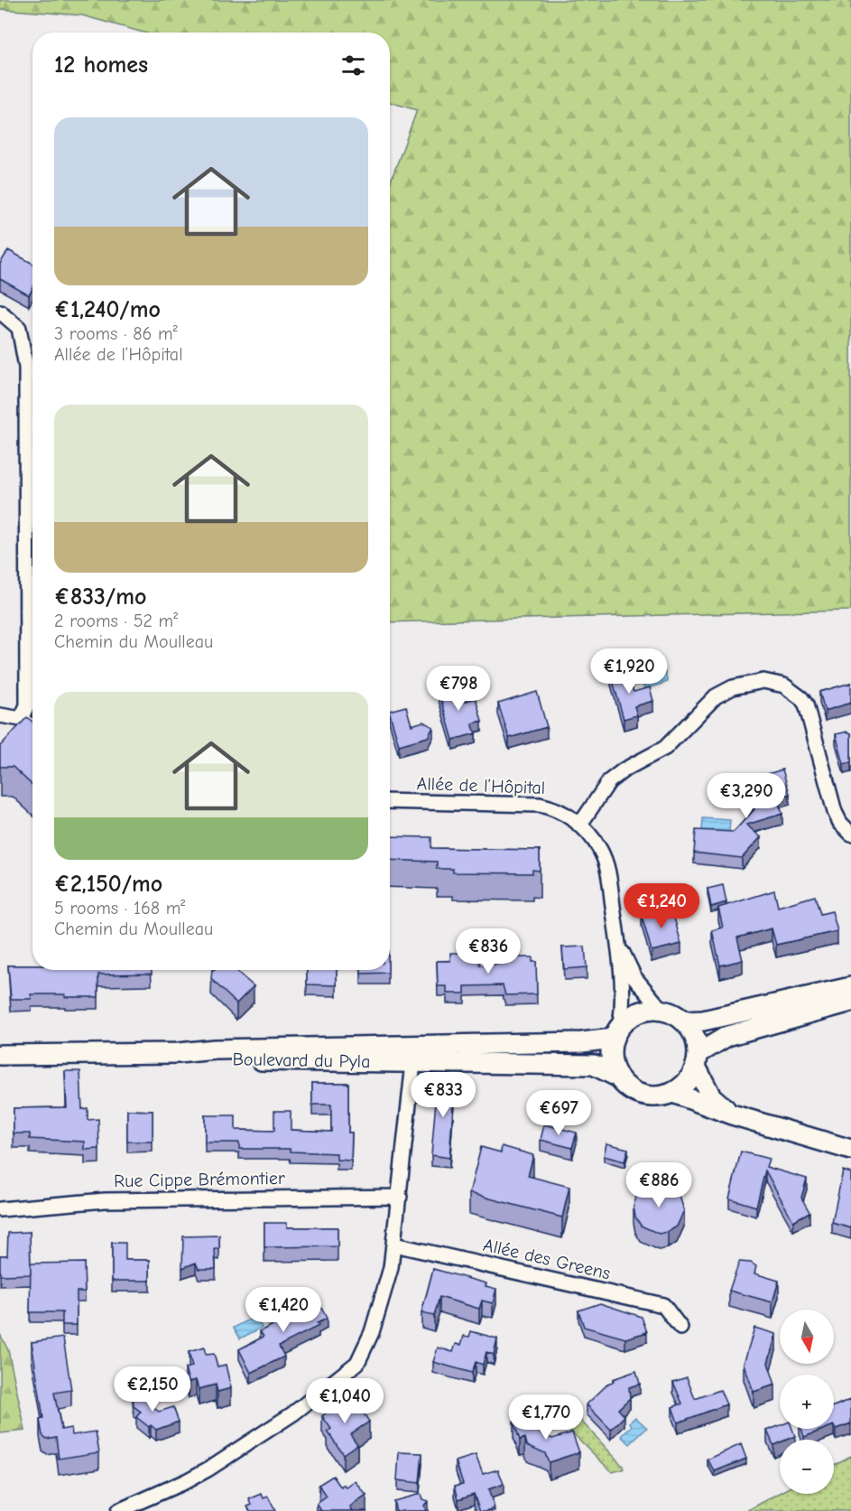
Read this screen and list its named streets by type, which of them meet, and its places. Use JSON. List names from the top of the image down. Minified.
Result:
{"streets":{"main road":["Boulevard du Pyla"],"street":["Allée de l’Hôpital","Rue Cippe Brémontier","Allée des Greens"]},"crossings":[["Allée de l’Hôpital","Boulevard du Pyla"]],"north":"bottom","page":{"heading":"12 homes","list":[{"name":"€1,240/mo","note":"3 rooms · 86 m² · Allée de l’Hôpital"},{"name":"€833/mo","note":"2 rooms · 52 m² · Chemin du Moulleau"},{"name":"€2,150/mo","note":"5 rooms · 168 m² · Chemin du Moulleau"}],"price":["€1,920","€798","€3,290","€1,240","€836","€833","€697","€886","€1,420","€2,150","€1,040","€1,770"],"map_buttons":["+","−"]}}
